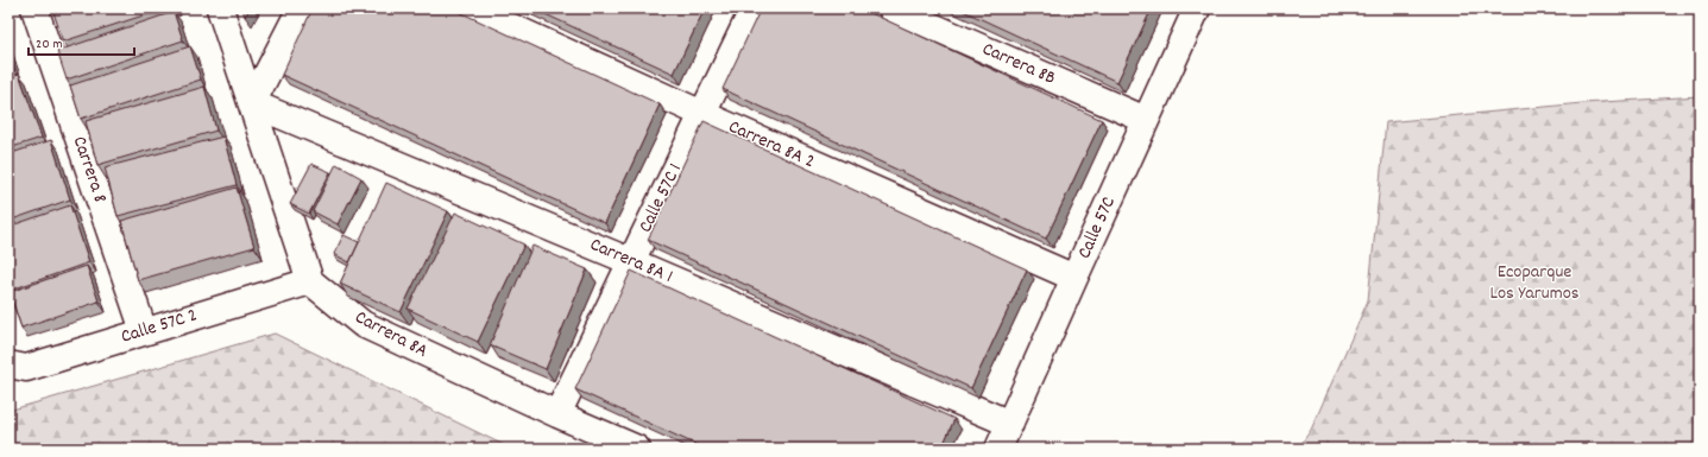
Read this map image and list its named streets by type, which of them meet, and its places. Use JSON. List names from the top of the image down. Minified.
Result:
{"streets":{"street":["Carrera 8B","Carrera 8A 2","Carrera 8","Calle 57C 1","Calle 57C","Carrera 8A 1","Calle 57C 2","Carrera 8A"]},"crossings":[["Carrera 8B","Calle 57C"],["Carrera 8A 2","Calle 57C 1"],["Carrera 8A 2","Calle 57C"],["Carrera 8","Calle 57C 2"],["Calle 57C 1","Carrera 8A 1"],["Calle 57C 1","Carrera 8A"],["Calle 57C","Carrera 8A 1"],["Calle 57C 2","Carrera 8A"]],"parks":["Ecoparque Los Yarumos"],"scale_bar":"20 m"}
